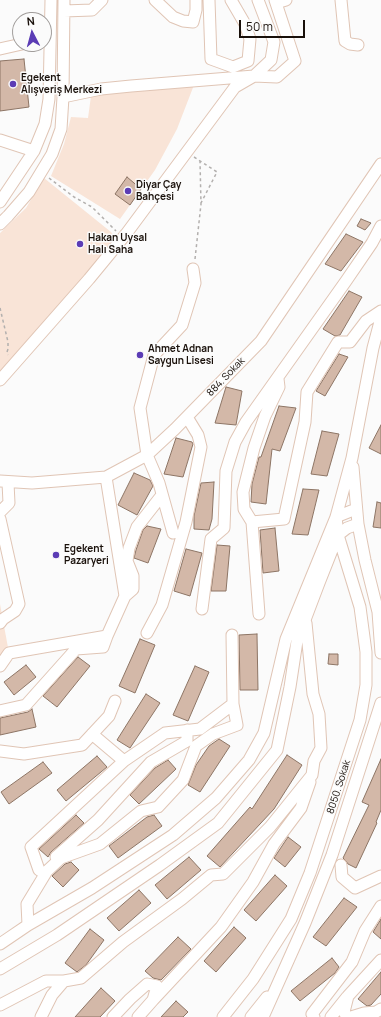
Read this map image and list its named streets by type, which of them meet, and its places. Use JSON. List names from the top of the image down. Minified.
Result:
{"streets":{"street":["884. Sokak","8050. Sokak"]},"places":["Egekent Alışveriş Merkezi","Diyar Çay Bahçesi","Hakan Uysal Halı Saha","Ahmet Adnan Saygun Lisesi","Egekent Pazaryeri"],"scale_bar":"50 m","north":"top"}
